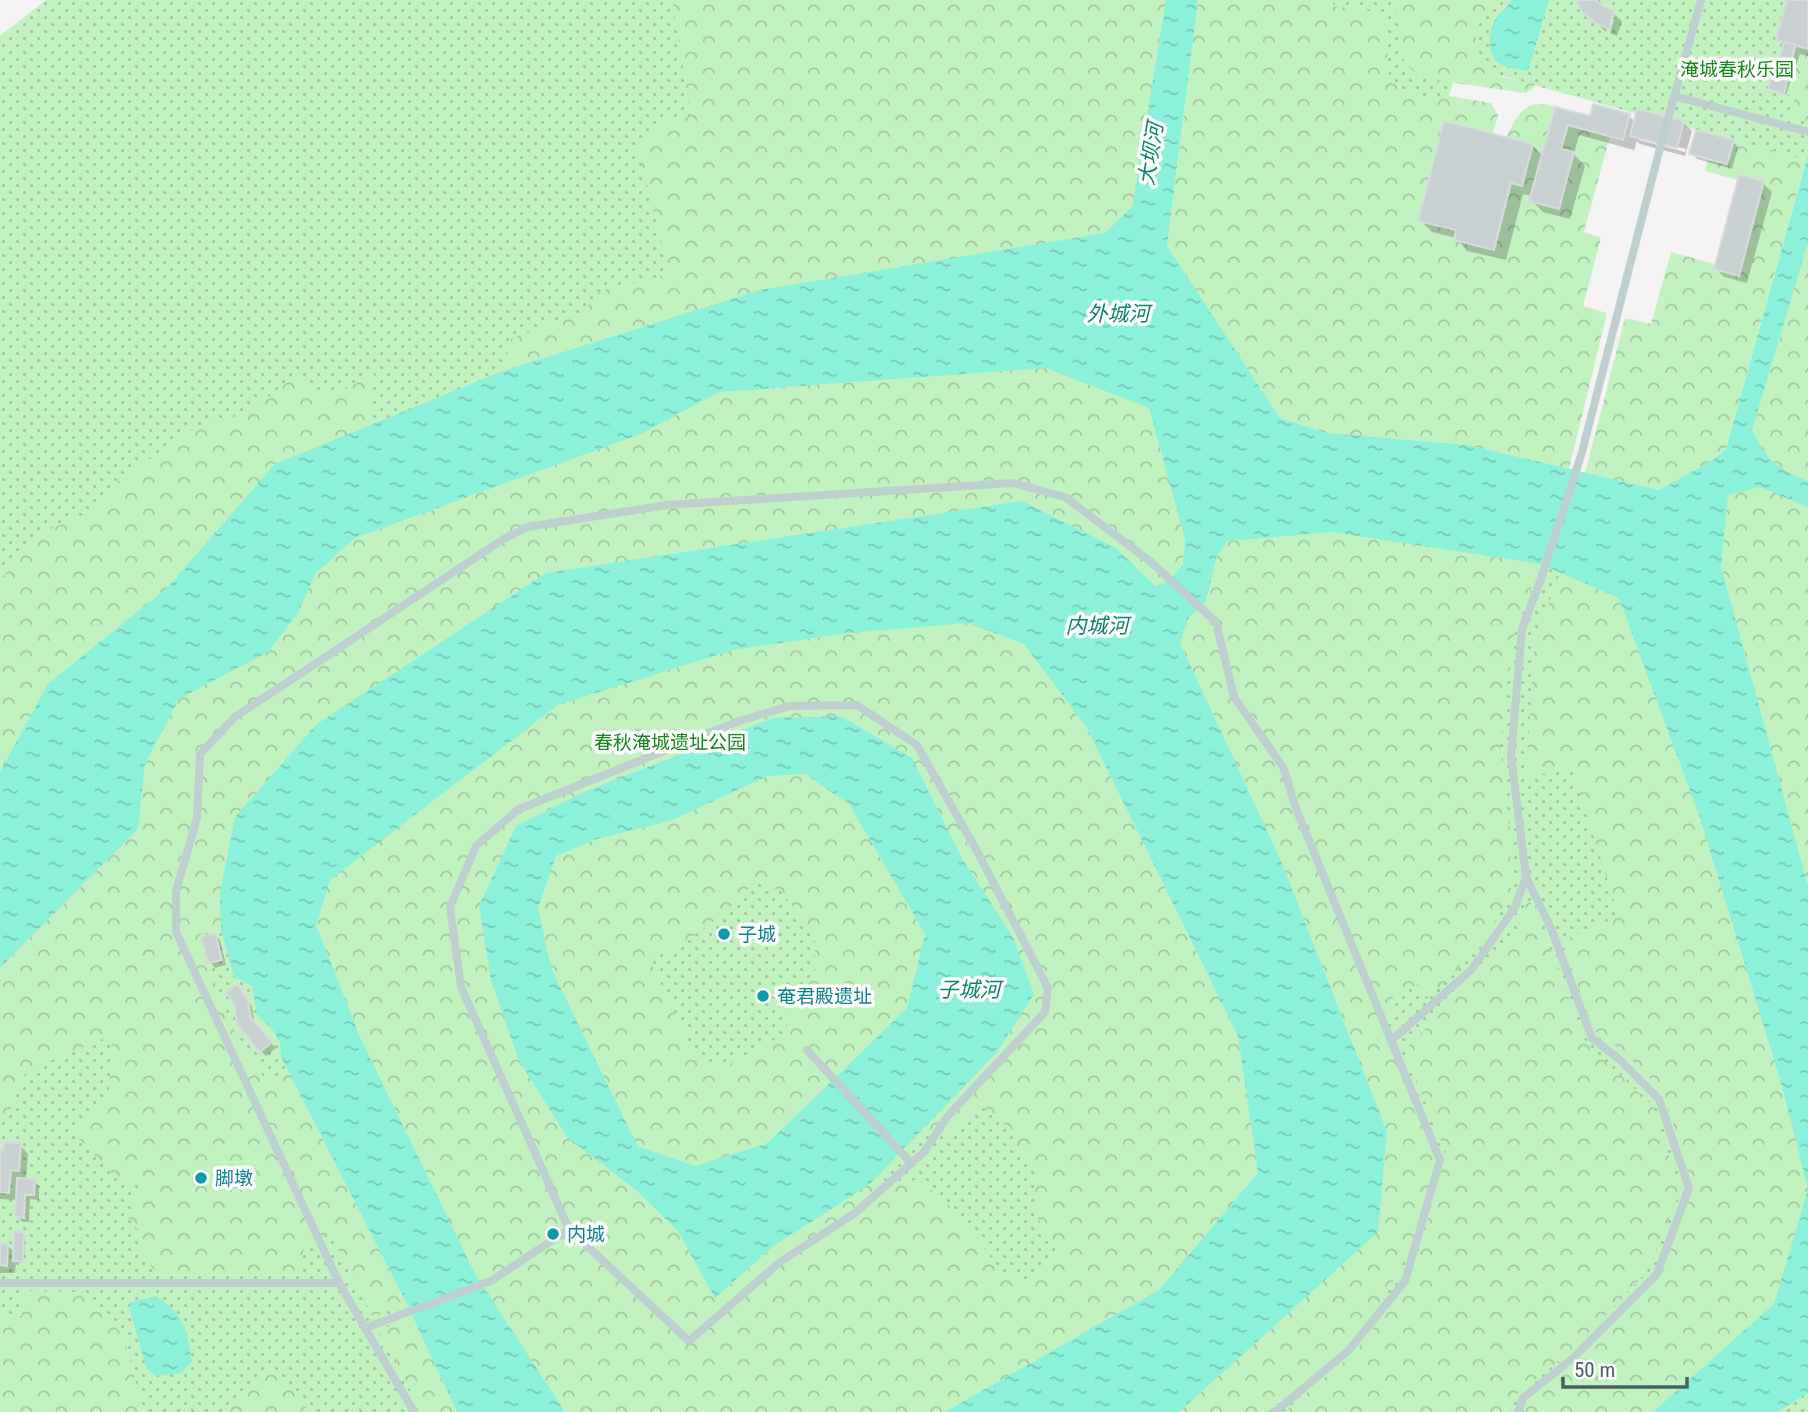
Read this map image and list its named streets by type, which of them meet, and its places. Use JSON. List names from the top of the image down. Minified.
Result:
{"water":["大坝河","外城河","内城河","子城河"],"parks":["淹城春秋乐园","春秋淹城遗址公园"],"places":["子城","奄君殿遗址","脚墩","内城"],"scale_bar":"50 m"}
